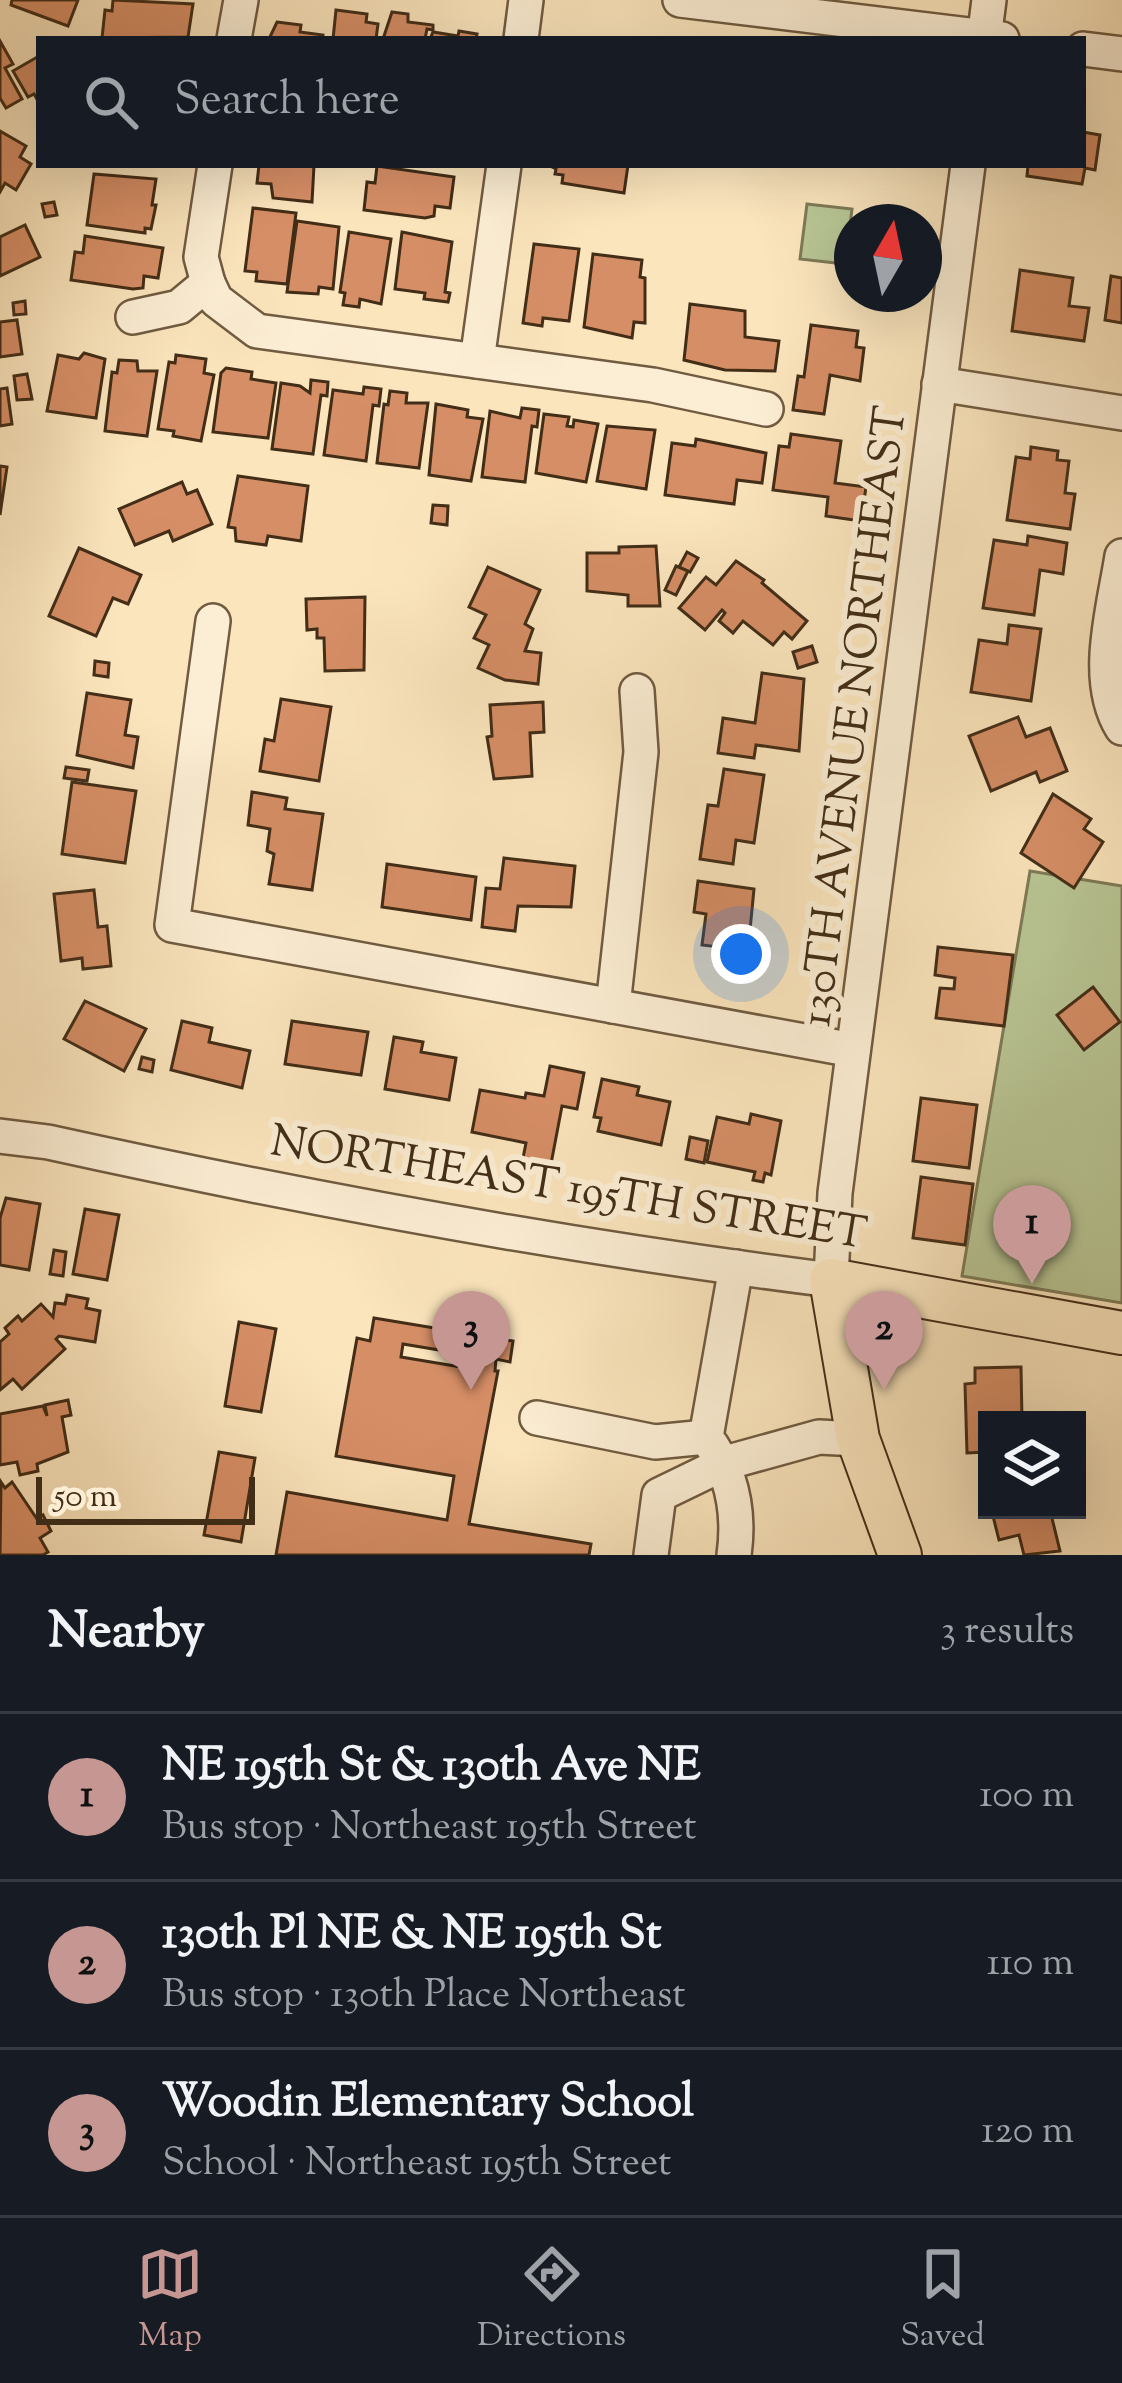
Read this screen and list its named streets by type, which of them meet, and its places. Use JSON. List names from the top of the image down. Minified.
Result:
{"streets":{"main road":["NORTHEAST 195TH STREET"],"street":["130TH AVENUE NORTHEAST"]},"crossings":[["130TH AVENUE NORTHEAST","NORTHEAST 195TH STREET"]],"scale_bar":"50 m","north":"top","page":{"search":"Search here","pins":["1","2","3"],"scale":"50 m","heading":["Nearby","3 results"],"list":[{"mark":"1","name":"NE 195th St & 130th Ave NE","note":"Bus stop · Northeast 195th Street","value":"100 m"},{"mark":"2","name":"130th Pl NE & NE 195th St","note":"Bus stop · 130th Place Northeast","value":"110 m"},{"mark":"3","name":"Woodin Elementary School","note":"School · Northeast 195th Street","value":"120 m"}],"nav":["Map","Directions","Saved"]}}
